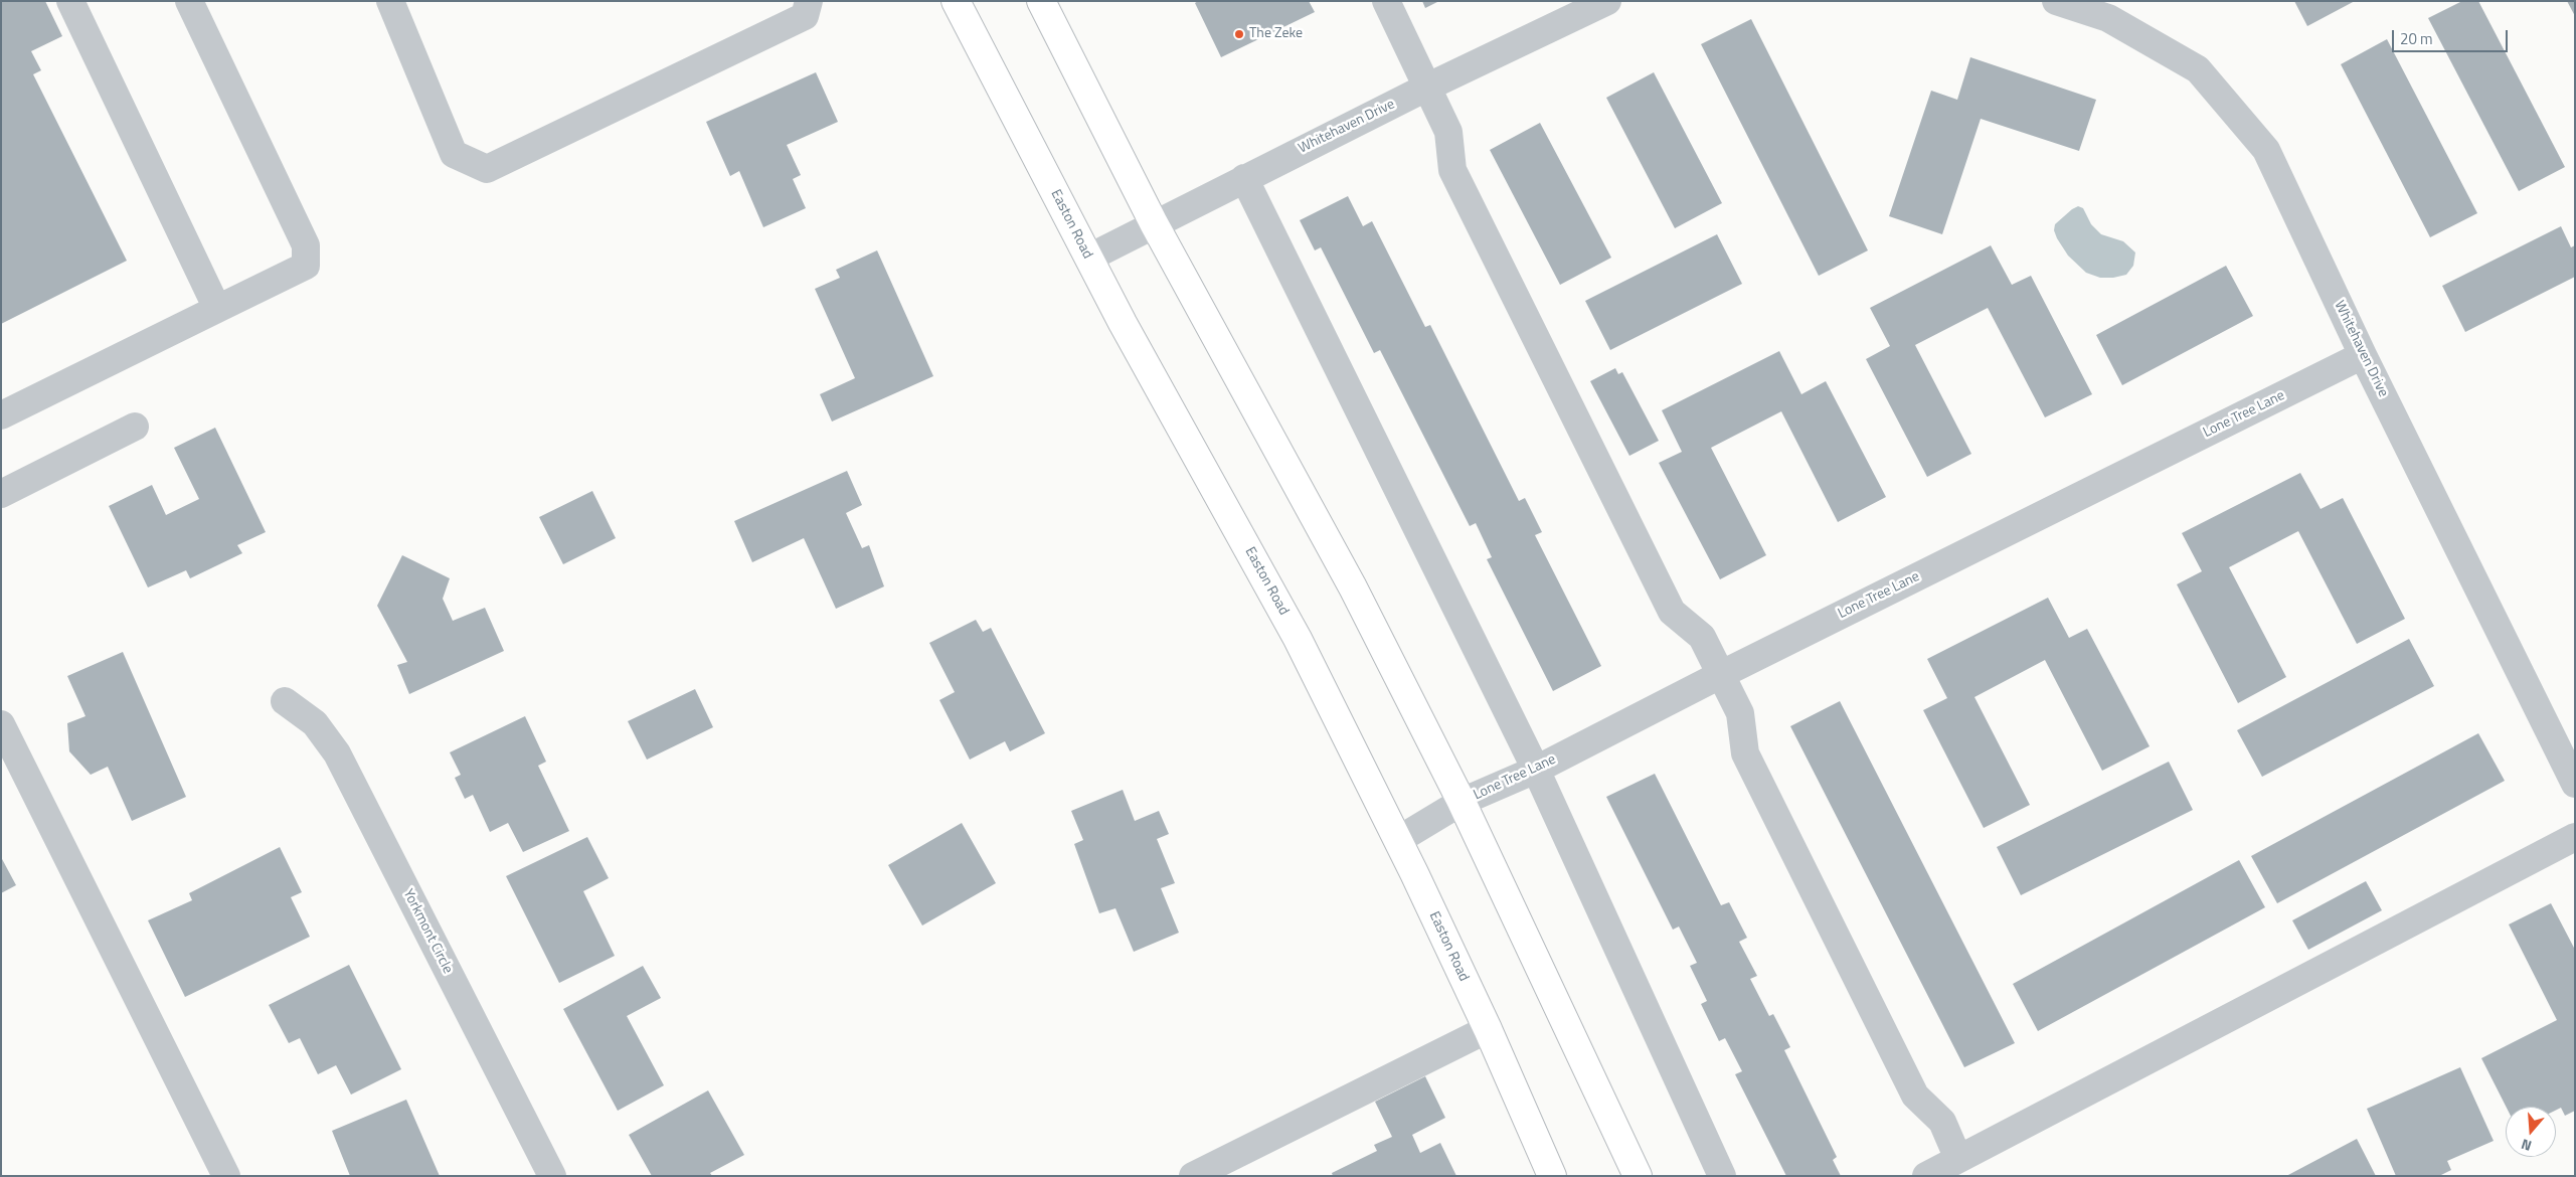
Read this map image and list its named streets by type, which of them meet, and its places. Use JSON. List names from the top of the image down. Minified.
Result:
{"streets":{"main road":["Easton Road"],"street":["Whitehaven Drive","Lone Tree Lane","Yorkmont Circle"]},"crossings":[["Whitehaven Drive","Easton Road"],["Whitehaven Drive","Lone Tree Lane"],["Easton Road","Lone Tree Lane"]],"places":["The Zeke"],"scale_bar":"20 m","north":"bottom"}
